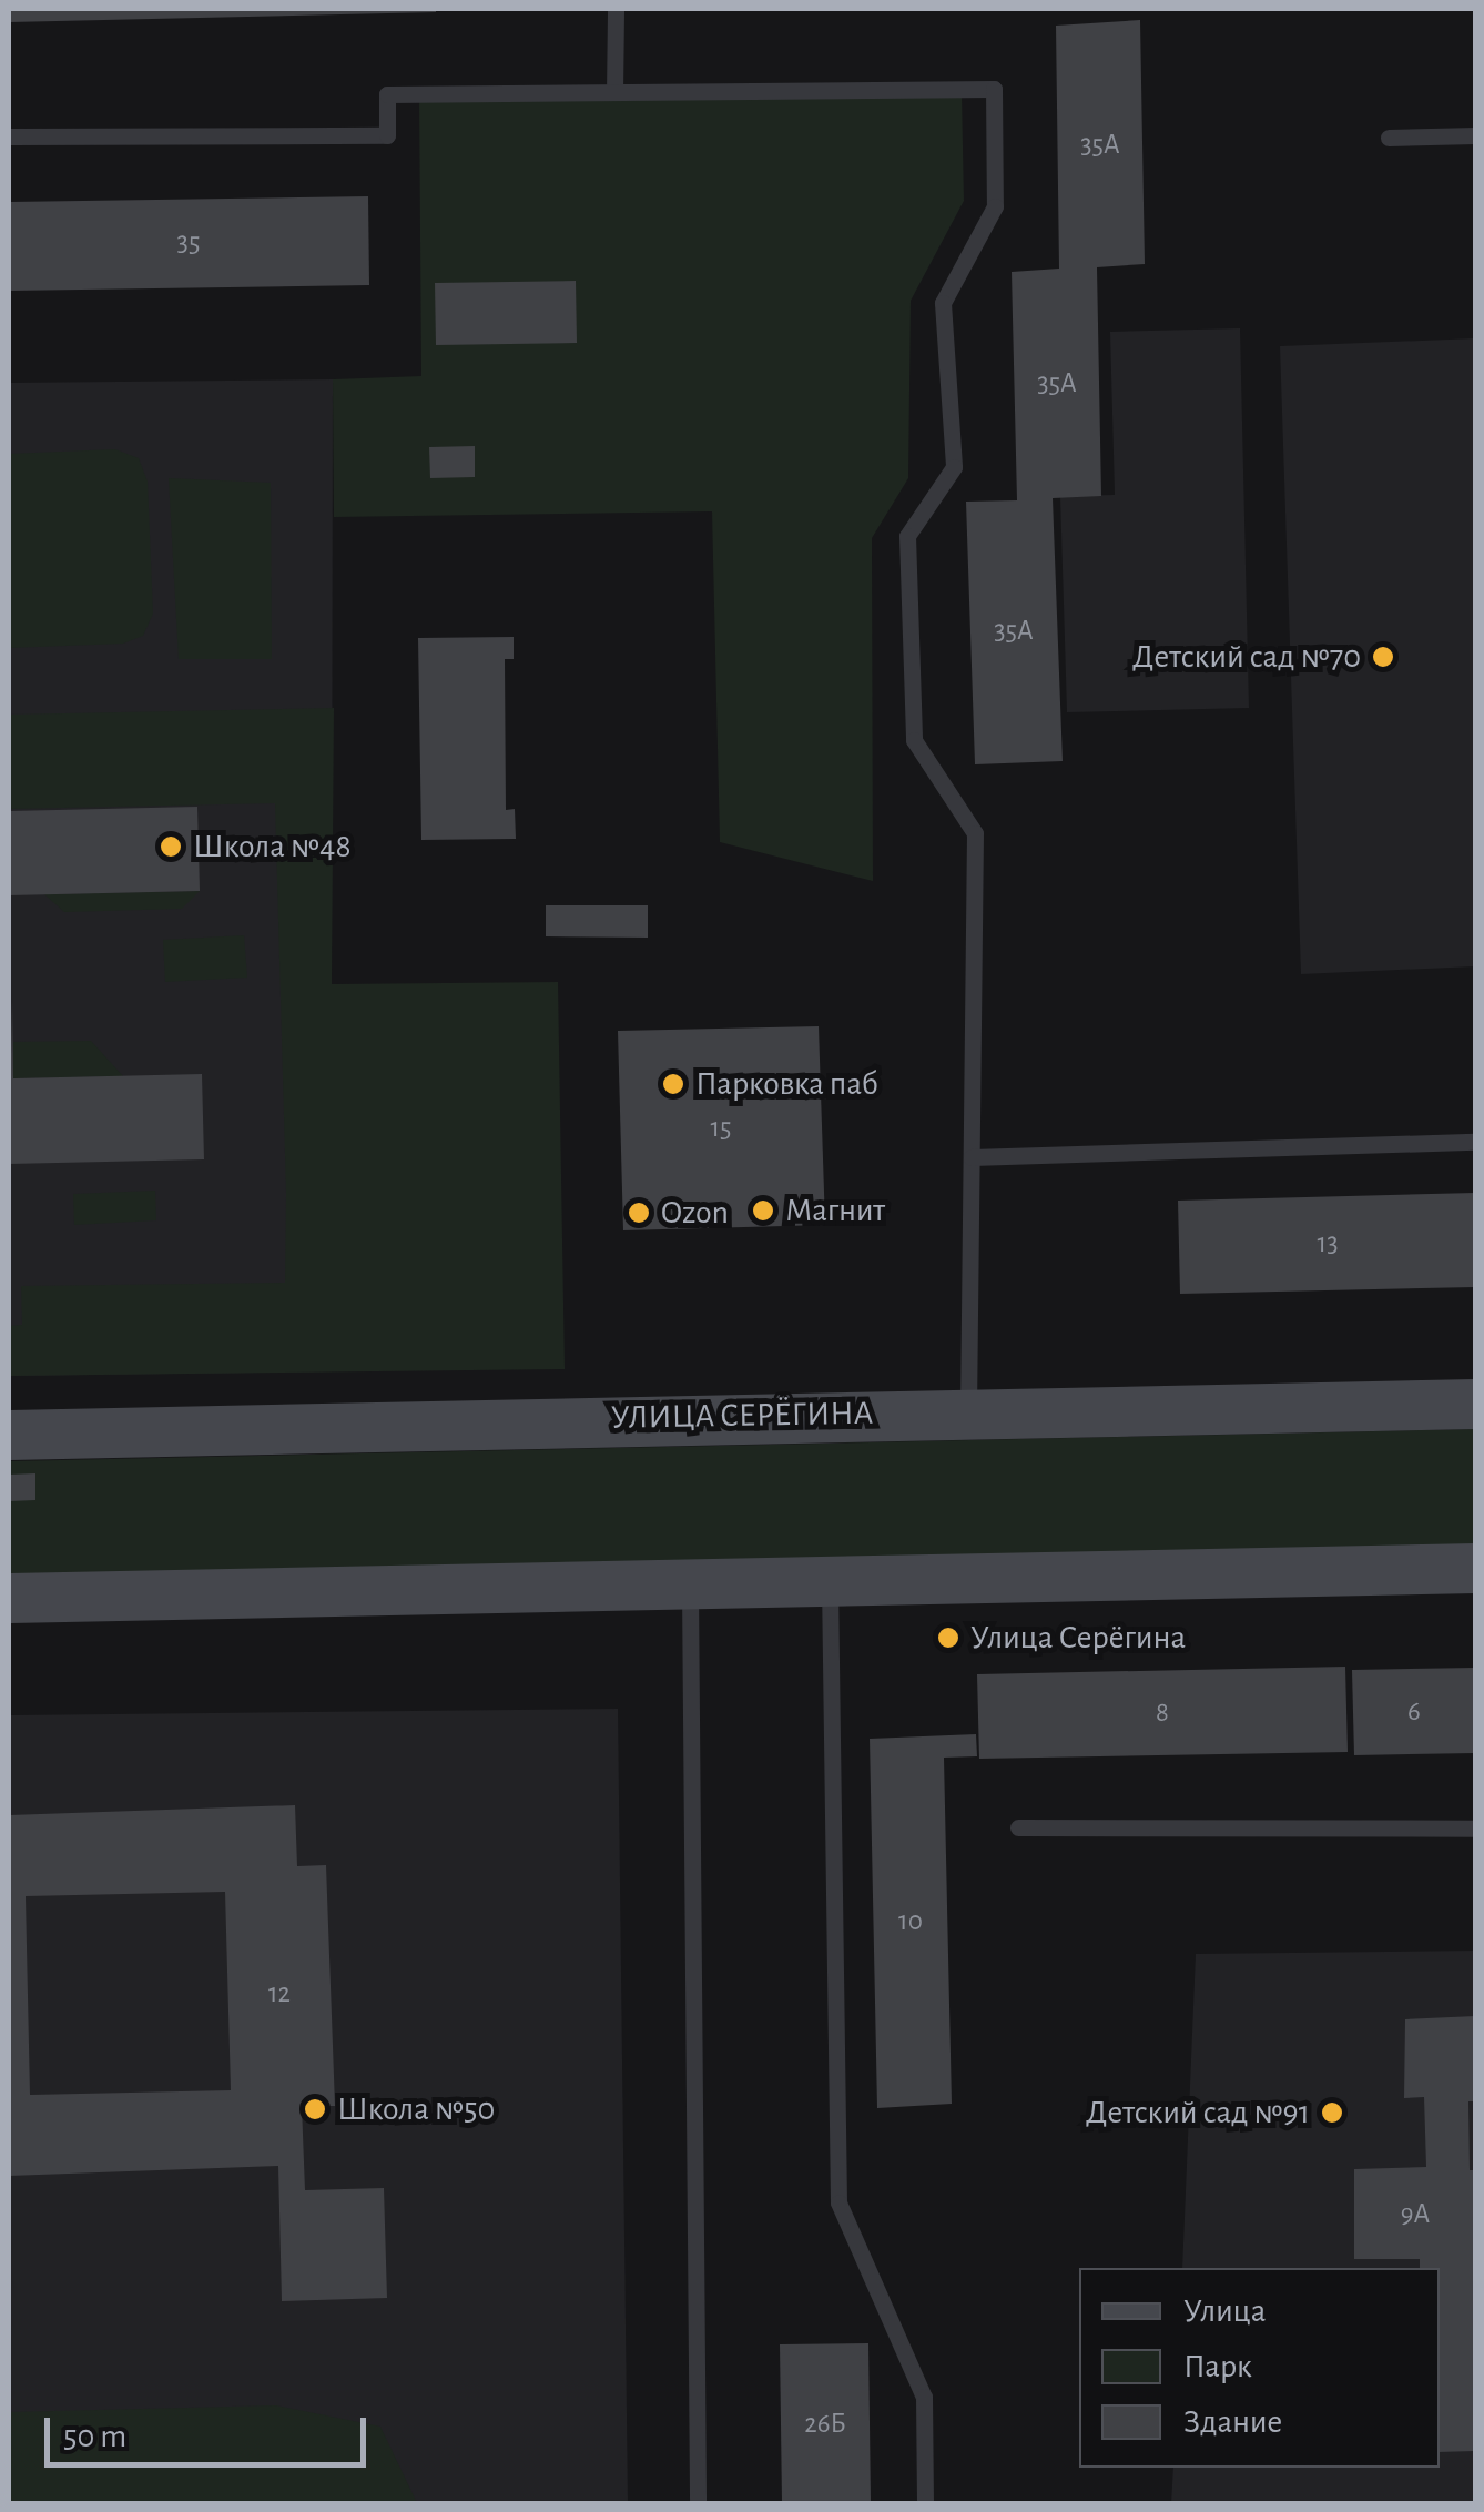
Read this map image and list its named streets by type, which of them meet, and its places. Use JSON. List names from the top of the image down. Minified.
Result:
{"streets":{"main road":["УЛИЦА СЕРЁГИНА"]},"places":["Детский сад №70","Школа №48","Парковка паб","Магнит","Ozon","Улица Серёгина","Школа №50","Детский сад №91"],"house_numbers":["35А","35","35А","35А","15","13","6","8","10","12","9А","26Б"],"legend":["Улица","Парк","Здание"],"scale_bar":"50 m"}
